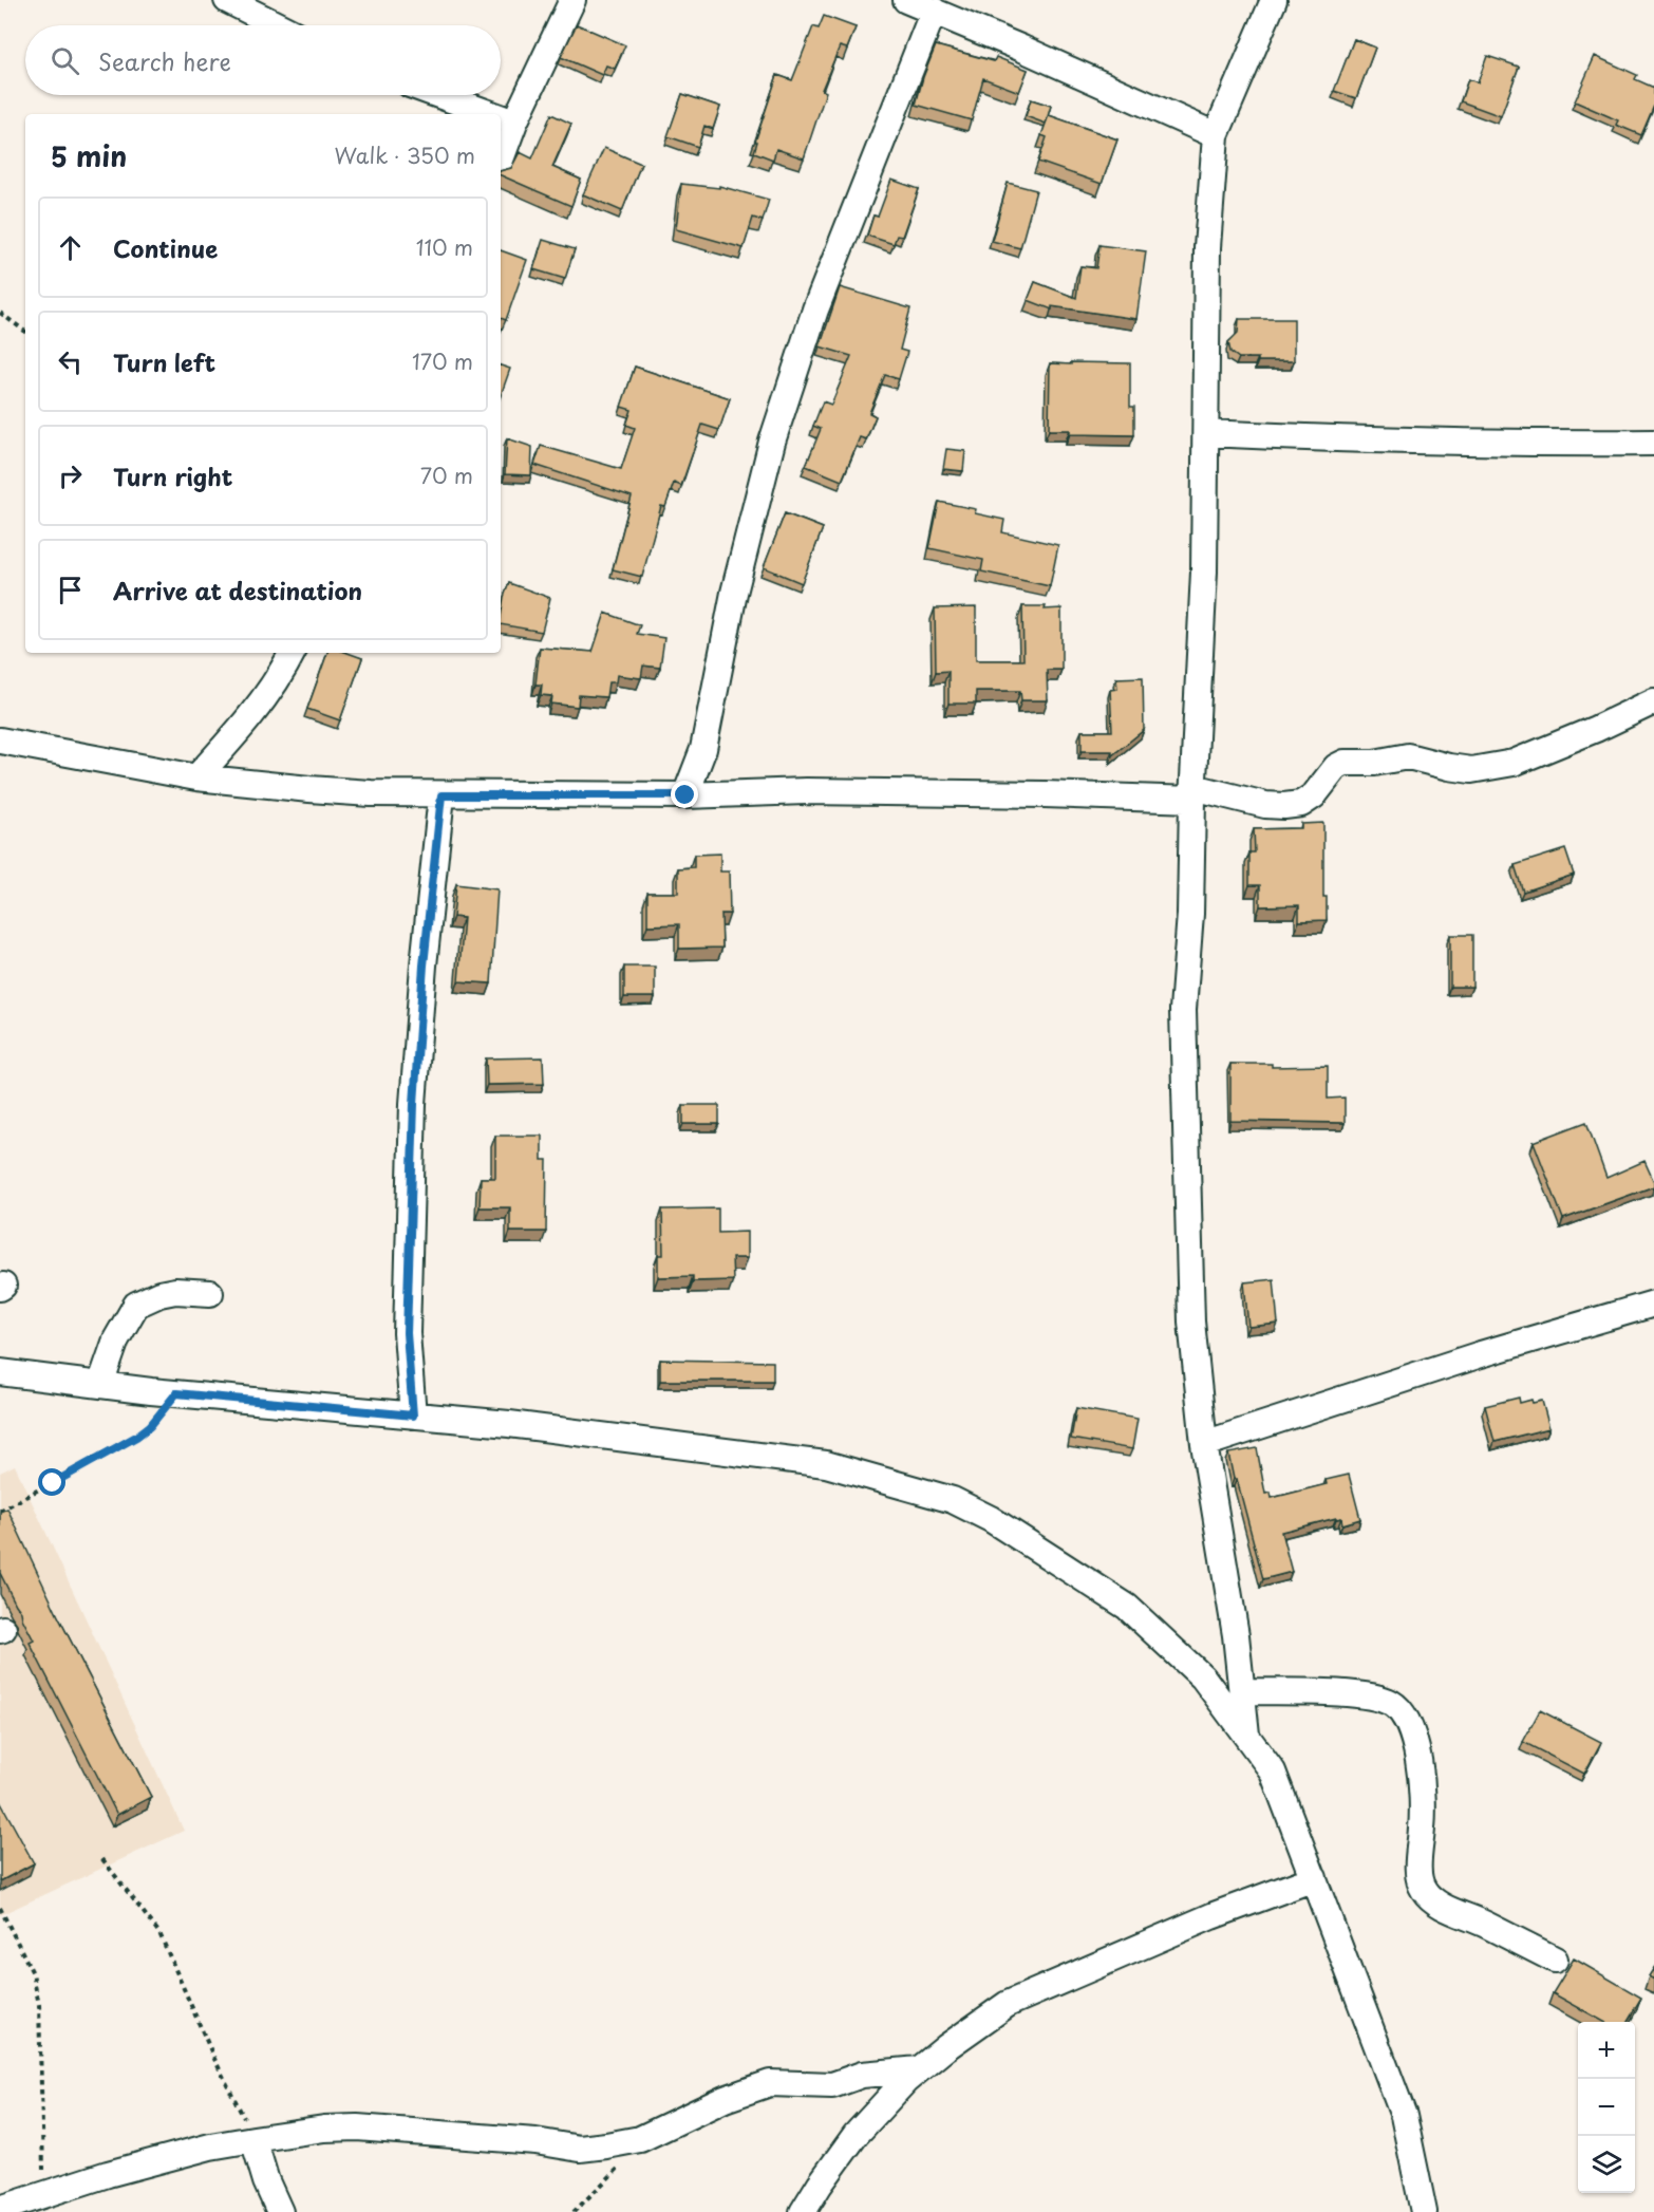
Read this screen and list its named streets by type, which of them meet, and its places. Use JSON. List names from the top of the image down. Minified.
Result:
{"page":{"search":"Search here","heading":["5 min","Walk · 350 m"],"list":[["Continue","110 m"],["Turn left","170 m"],["Turn right","70 m"],"Arrive at destination"],"map_buttons":["+","−"]}}
